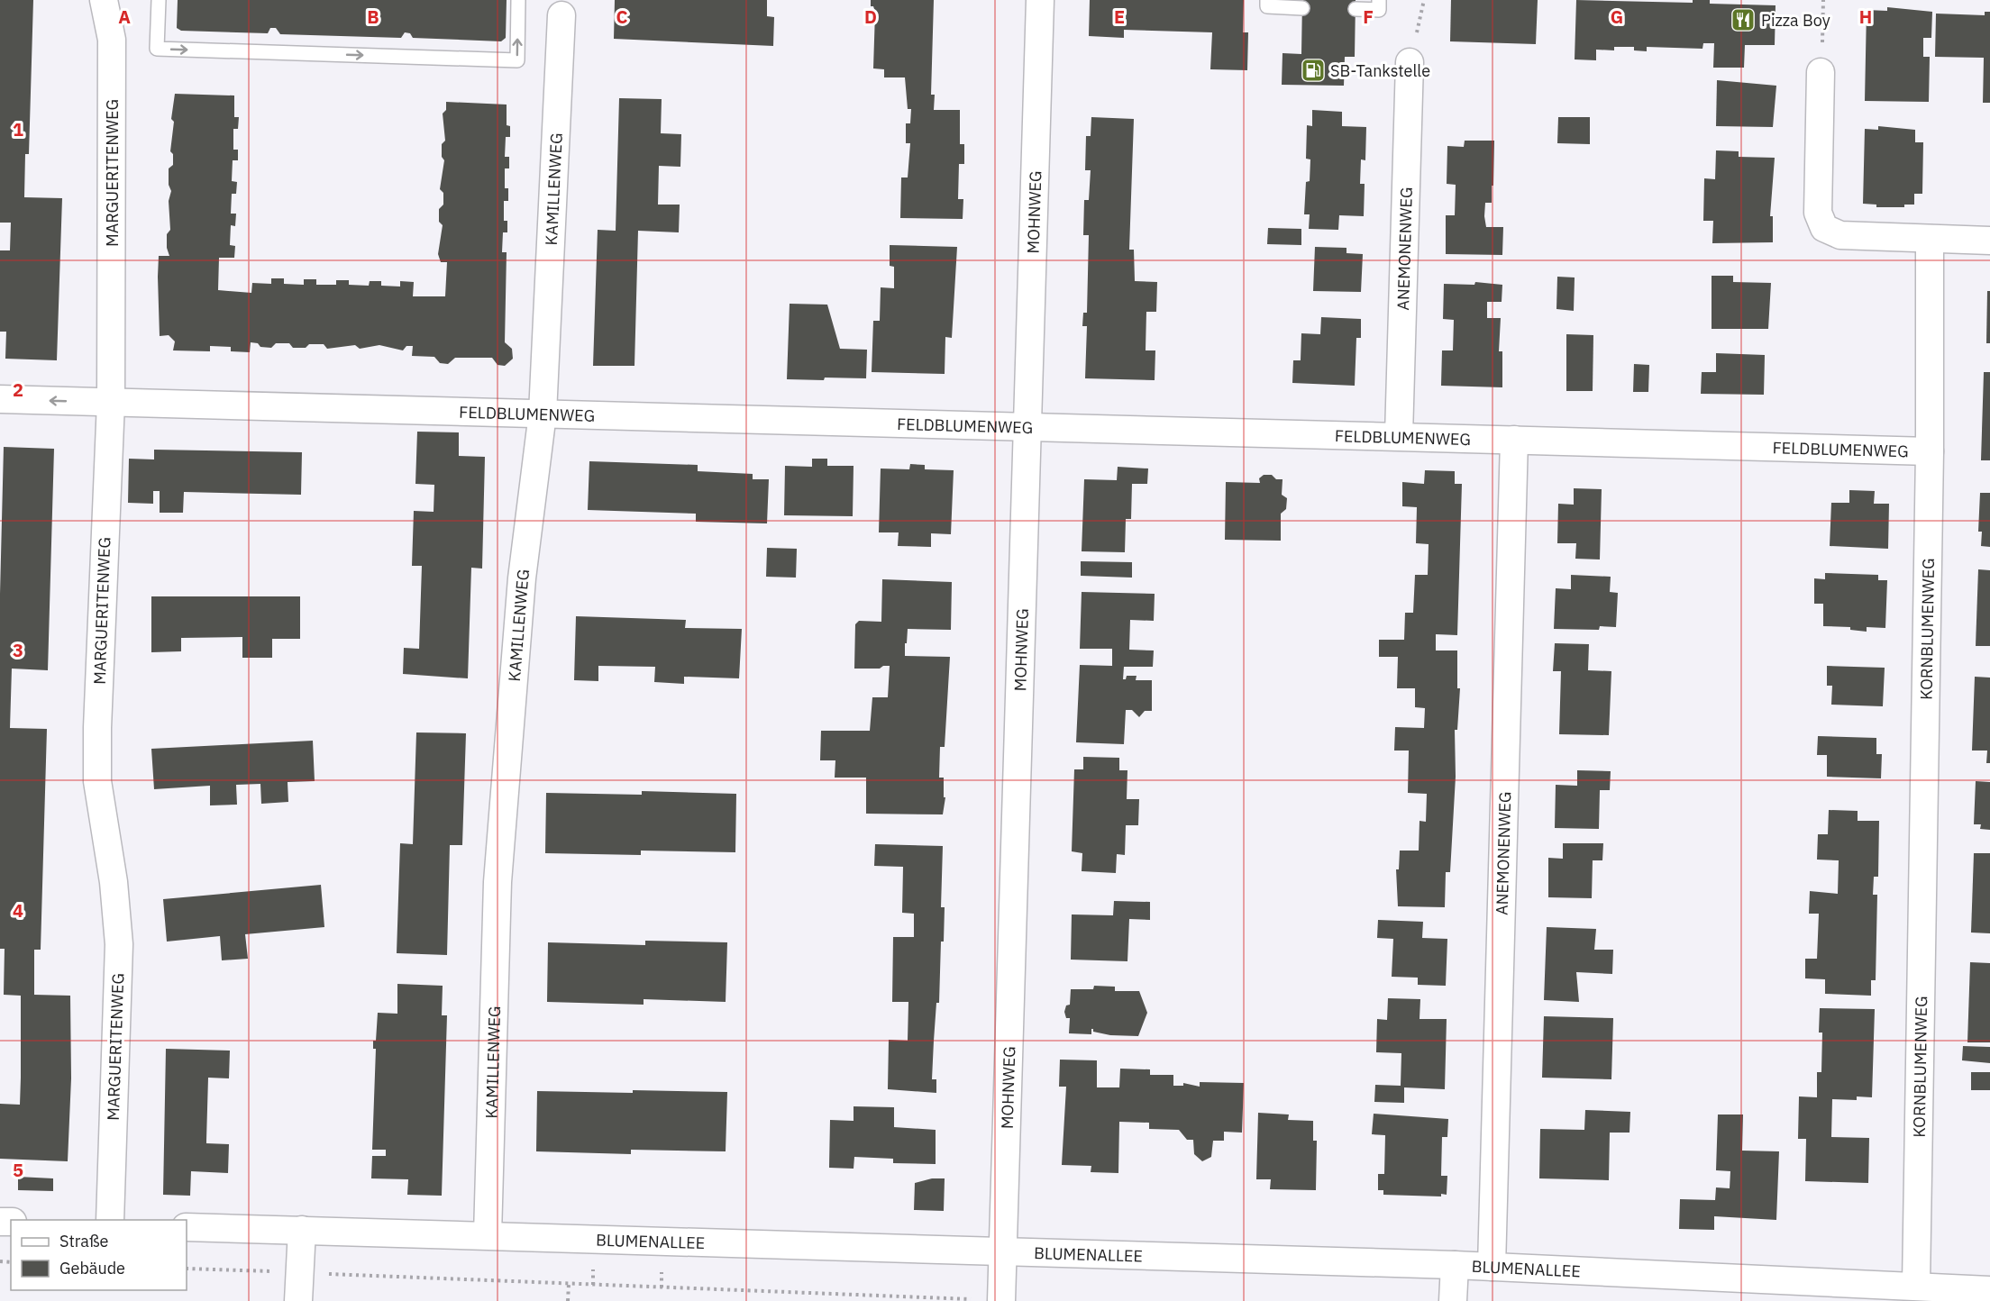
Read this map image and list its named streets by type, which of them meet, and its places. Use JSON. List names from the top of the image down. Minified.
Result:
{"streets":{"street":["MARGUERITENWEG","KAMILLENWEG","MOHNWEG","ANEMONENWEG","FELDBLUMENWEG","KORNBLUMENWEG","BLUMENALLEE"]},"crossings":[["MARGUERITENWEG","FELDBLUMENWEG"],["KAMILLENWEG","FELDBLUMENWEG"],["KAMILLENWEG","BLUMENALLEE"],["MOHNWEG","FELDBLUMENWEG"],["MOHNWEG","BLUMENALLEE"],["ANEMONENWEG","FELDBLUMENWEG"],["ANEMONENWEG","BLUMENALLEE"],["FELDBLUMENWEG","KORNBLUMENWEG"],["KORNBLUMENWEG","BLUMENALLEE"]],"places":{"restaurant":["Pizza Boy"],"fuel station":["SB-Tankstelle"]},"legend":["Straße","Gebäude"],"grid":{"columns":["A","B","C","D","E","F","G","H"],"rows":["1","2","3","4","5"]}}
